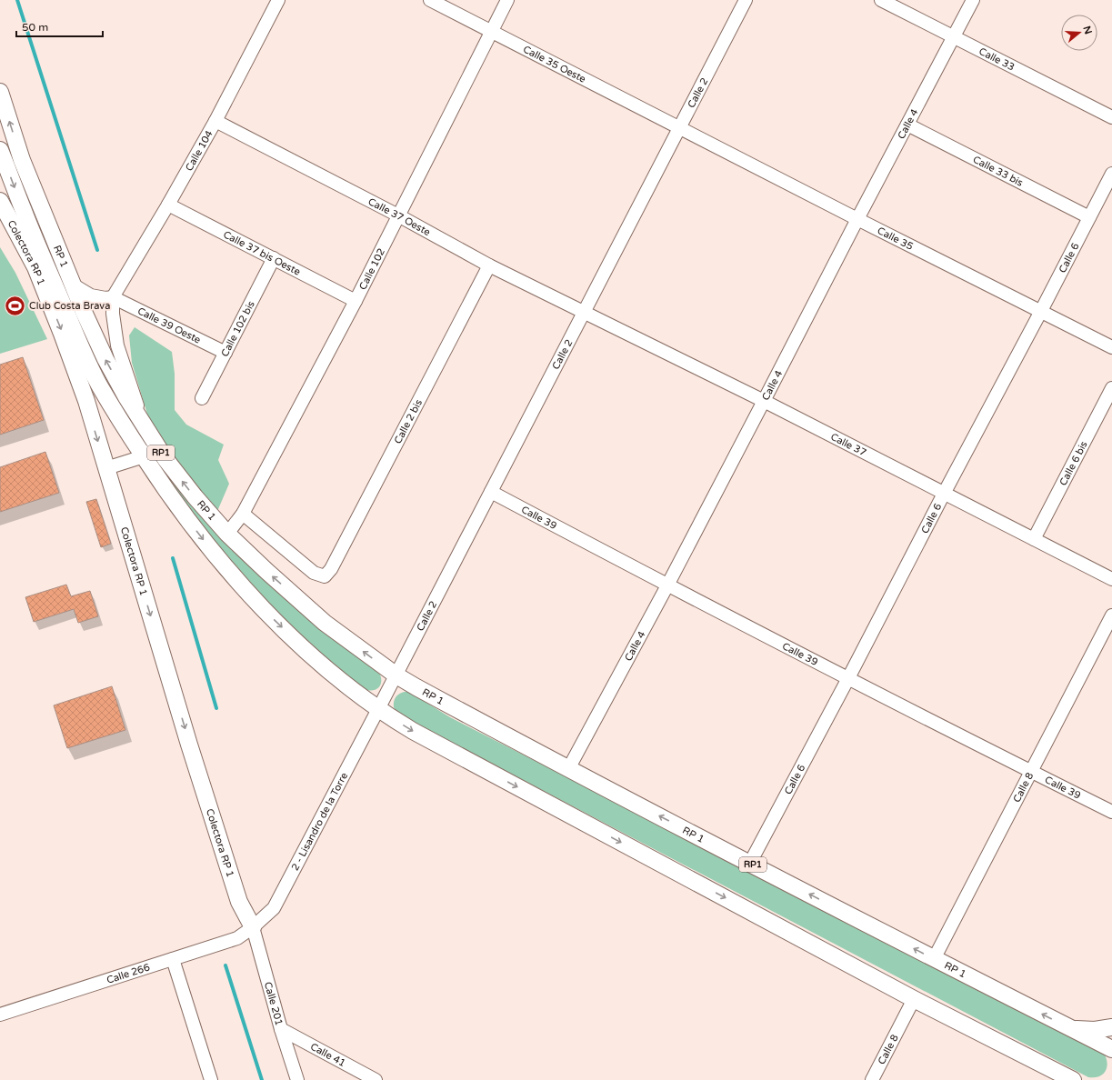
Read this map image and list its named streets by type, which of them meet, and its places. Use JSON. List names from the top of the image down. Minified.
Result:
{"streets":{"main road":["Colectora RP 1","RP 1","RP1"],"street":["Calle 33","Calle 35 Oeste","Calle 2","Calle 4","Calle 104","Calle 33 bis","Calle 37 Oeste","Calle 35","Calle 37 bis Oeste","Calle 6","Calle 102","Calle 39 Oeste","Calle 102 bis","Calle 2 bis","Calle 37","Calle 6 bis","Calle 39","Calle 8","2 - Lisandro de la Torre","Calle 266","Calle 201","Calle 41"]},"crossings":[["Calle 33","Calle 4"],["Calle 35 Oeste","Calle 2"],["Calle 35 Oeste","Calle 35"],["Calle 35 Oeste","Calle 102"],["Calle 2","Calle 37 Oeste"],["Calle 2","Calle 35"],["Calle 2","RP 1"],["Calle 2","Calle 37"],["Calle 2","Calle 39"],["Calle 2","2 - Lisandro de la Torre"],["Calle 4","Calle 33 bis"],["Calle 4","Calle 35"],["Calle 4","RP 1"],["Calle 4","Calle 37"],["Calle 4","Calle 39"],["Calle 104","Calle 37 Oeste"],["Calle 104","Calle 37 bis Oeste"],["Calle 104","Calle 39 Oeste"],["Calle 33 bis","Calle 6"],["Calle 37 Oeste","Calle 102"],["Calle 37 Oeste","Calle 2 bis"],["Calle 37 Oeste","Calle 37"],["Calle 35","Calle 6"],["Colectora RP 1","2 - Lisandro de la Torre"],["Colectora RP 1","Calle 266"],["Colectora RP 1","Calle 201"],["Calle 37 bis Oeste","Calle 102"],["Calle 37 bis Oeste","Calle 102 bis"],["RP 1","Calle 6"],["RP 1","Calle 102"],["RP 1","Calle 8"],["RP 1","2 - Lisandro de la Torre"],["Calle 6","Calle 37"],["Calle 6","Calle 39"],["Calle 102","Calle 2 bis"],["Calle 39 Oeste","Calle 102 bis"],["Calle 37","Calle 6 bis"],["Calle 39","Calle 8"],["2 - Lisandro de la Torre","Calle 266"],["2 - Lisandro de la Torre","Calle 201"],["Calle 266","Calle 201"],["Calle 201","Calle 41"]],"one_way":["Colectora RP 1"],"places":{"sports":["Club Costa Brava"]},"scale_bar":"50 m","north":"right"}
